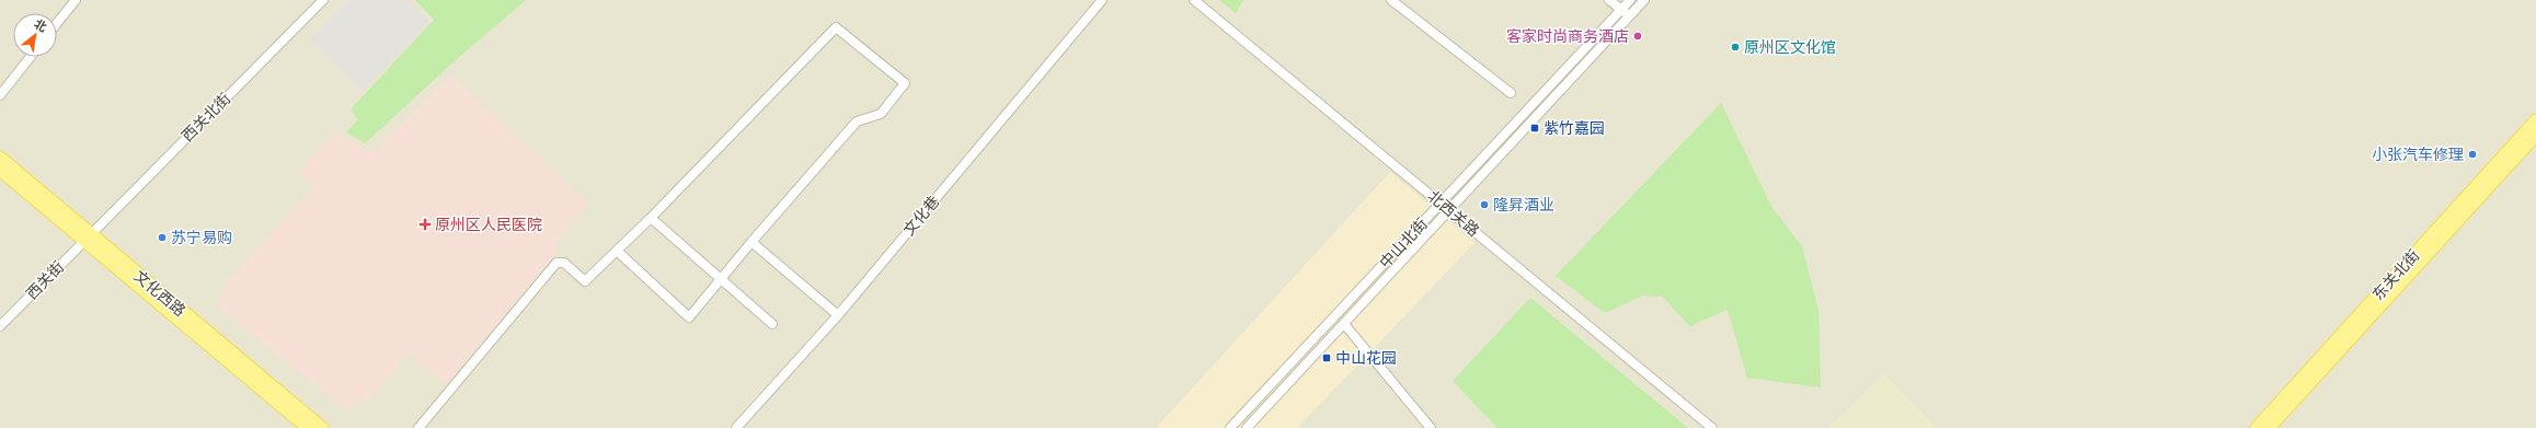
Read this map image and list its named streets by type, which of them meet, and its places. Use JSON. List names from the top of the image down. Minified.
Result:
{"streets":{"main road":["东关北街","文化西路"],"street":["西关北街","北西关路","文化巷","中山北街","西关街"]},"crossings":[["西关北街","西关街"],["西关北街","文化西路"],["北西关路","中山北街"],["西关街","文化西路"]],"places":{"other":["客家时尚商务酒店","原州区文化馆","小张汽车修理","隆昇酒业","苏宁易购"],"transit":["紫竹嘉园","中山花园"],"health":["原州区人民医院"]},"north":"top right"}
